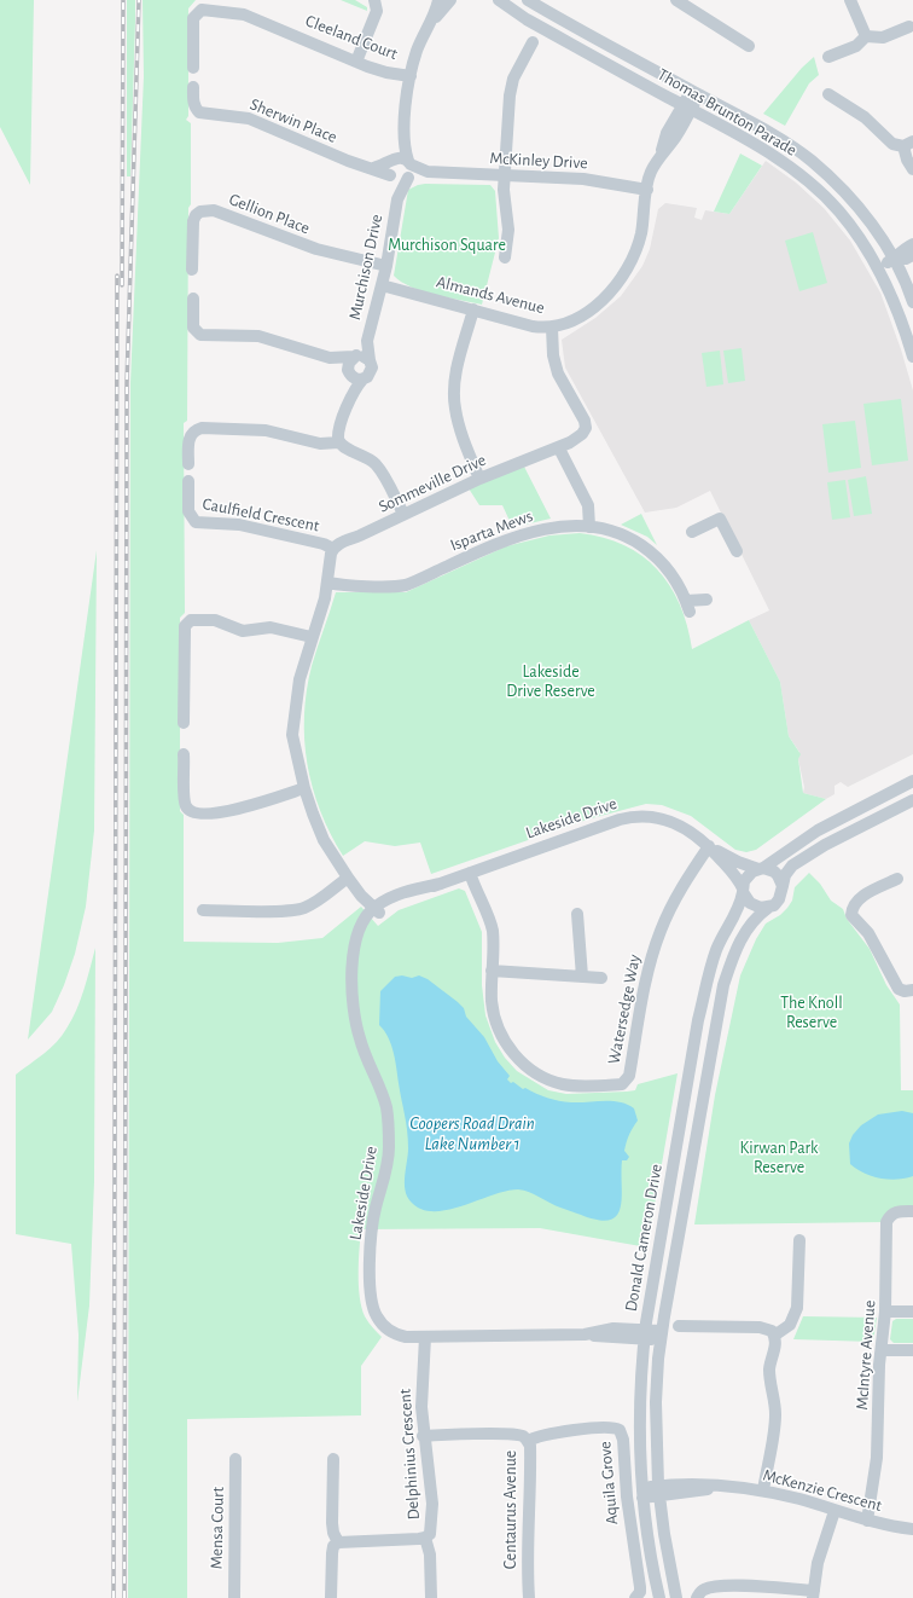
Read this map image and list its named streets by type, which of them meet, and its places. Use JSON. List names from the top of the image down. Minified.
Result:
{"streets":{"street":["Cleeland Court","Thomas Brunton Parade","Sherwin Place","McKinley Drive","Gellion Place","Murchison Drive","Almands Avenue","Sommeville Drive","Caulfield Crescent","Isparta Mews","Lakeside Drive","Watersedge Way","Donald Cameron Drive","McIntyre Avenue","Delphinius Crescent","Aquila Grove","McKenzie Crescent","Centaurus Avenue","Mensa Court"]},"crossings":[["Thomas Brunton Parade","Almands Avenue"],["Sherwin Place","Murchison Drive"],["McKinley Drive","Murchison Drive"],["McKinley Drive","Almands Avenue"],["Gellion Place","Murchison Drive"],["Murchison Drive","Almands Avenue"],["Almands Avenue","Sommeville Drive"],["Sommeville Drive","Caulfield Crescent"],["Lakeside Drive","Watersedge Way"],["Lakeside Drive","Donald Cameron Drive"],["Lakeside Drive","Delphinius Crescent"],["Donald Cameron Drive","McKenzie Crescent"],["McIntyre Avenue","McKenzie Crescent"],["Delphinius Crescent","Centaurus Avenue"],["Aquila Grove","Centaurus Avenue"]],"water":["Coopers Road Drain Lake Number 1"],"parks":["Murchison Square","Lakeside Drive Reserve","The Knoll Reserve","Kirwan Park Reserve"]}
